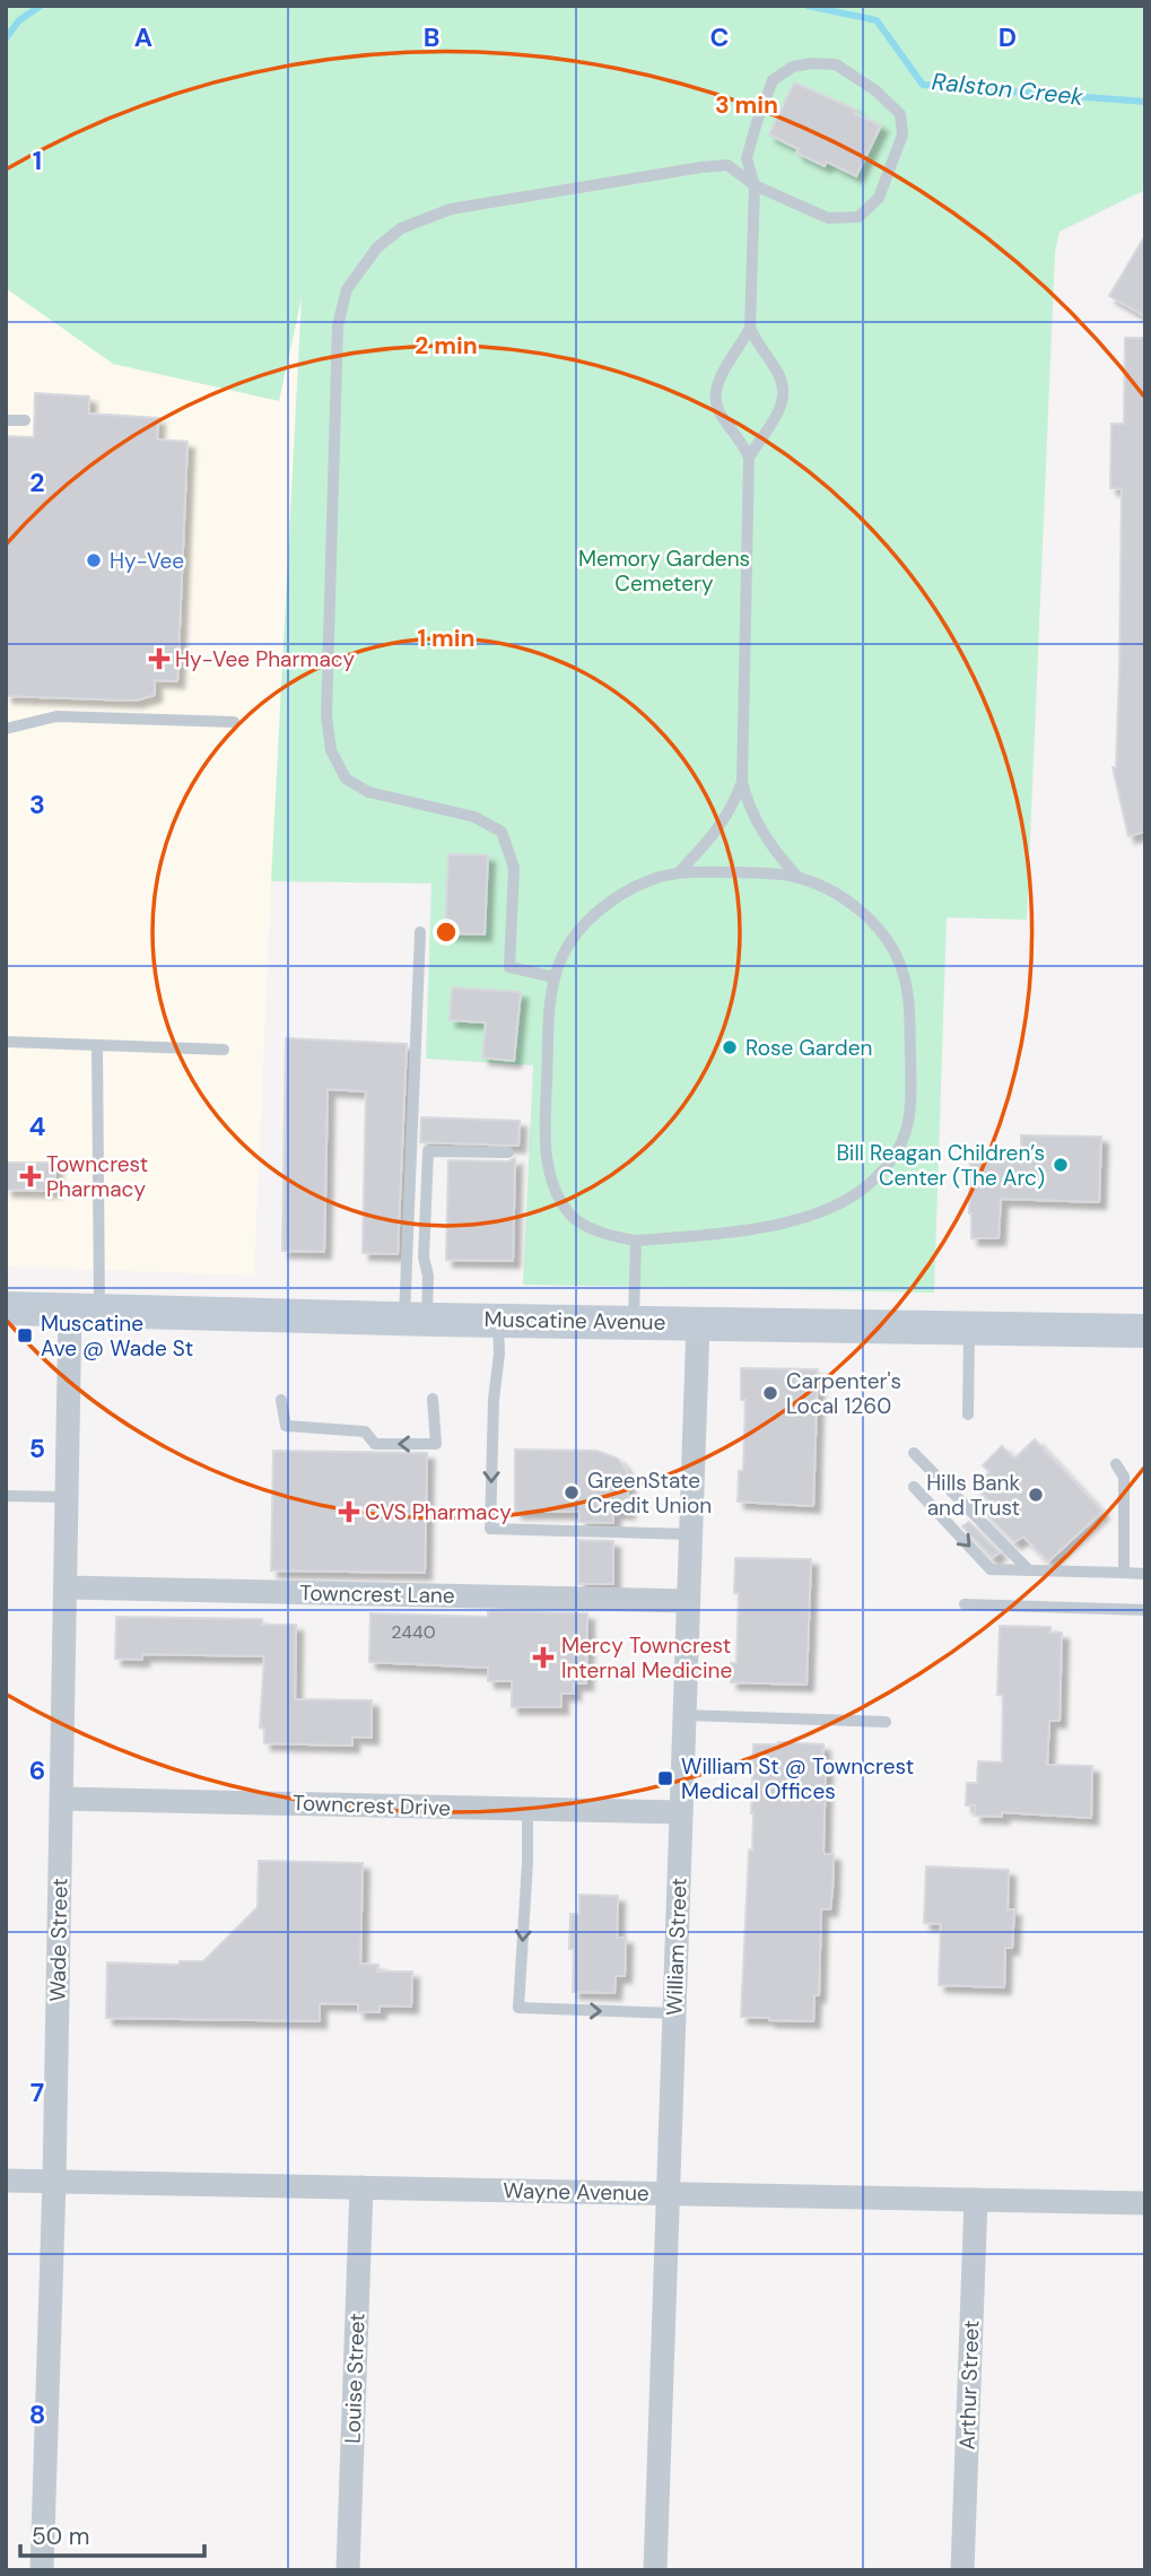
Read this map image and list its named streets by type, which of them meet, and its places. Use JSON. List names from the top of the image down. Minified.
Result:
{"streets":{"main road":["Muscatine Avenue"],"street":["Towncrest Lane","Towncrest Drive","Wade Street","William Street","Wayne Avenue","Louise Street","Arthur Street"]},"crossings":[["Muscatine Avenue","Wade Street"],["Muscatine Avenue","William Street"],["Towncrest Lane","Wade Street"],["Towncrest Lane","William Street"],["Towncrest Drive","Wade Street"],["Towncrest Drive","William Street"],["Wade Street","Wayne Avenue"],["William Street","Wayne Avenue"],["Wayne Avenue","Louise Street"],["Wayne Avenue","Arthur Street"]],"water":["Ralston Creek"],"parks":["Memory Gardens Cemetery"],"places":{"other":["Hy-Vee","Rose Garden","Bill Reagan Children’s Center (The Arc)","Carpenter's Local 1260","GreenState Credit Union","Hills Bank and Trust"],"health":["Hy-Vee Pharmacy","Towncrest Pharmacy","CVS Pharmacy","Mercy Towncrest Internal Medicine"],"transit":["Muscatine Ave @ Wade St","William St @ Towncrest Medical Offices"]},"house_numbers":["2440"],"scale_bar":"50 m","grid":{"columns":["A","B","C","D"],"rows":["1","2","3","4","5","6","7","8"]},"rings":["3 min","2 min","1 min"]}
